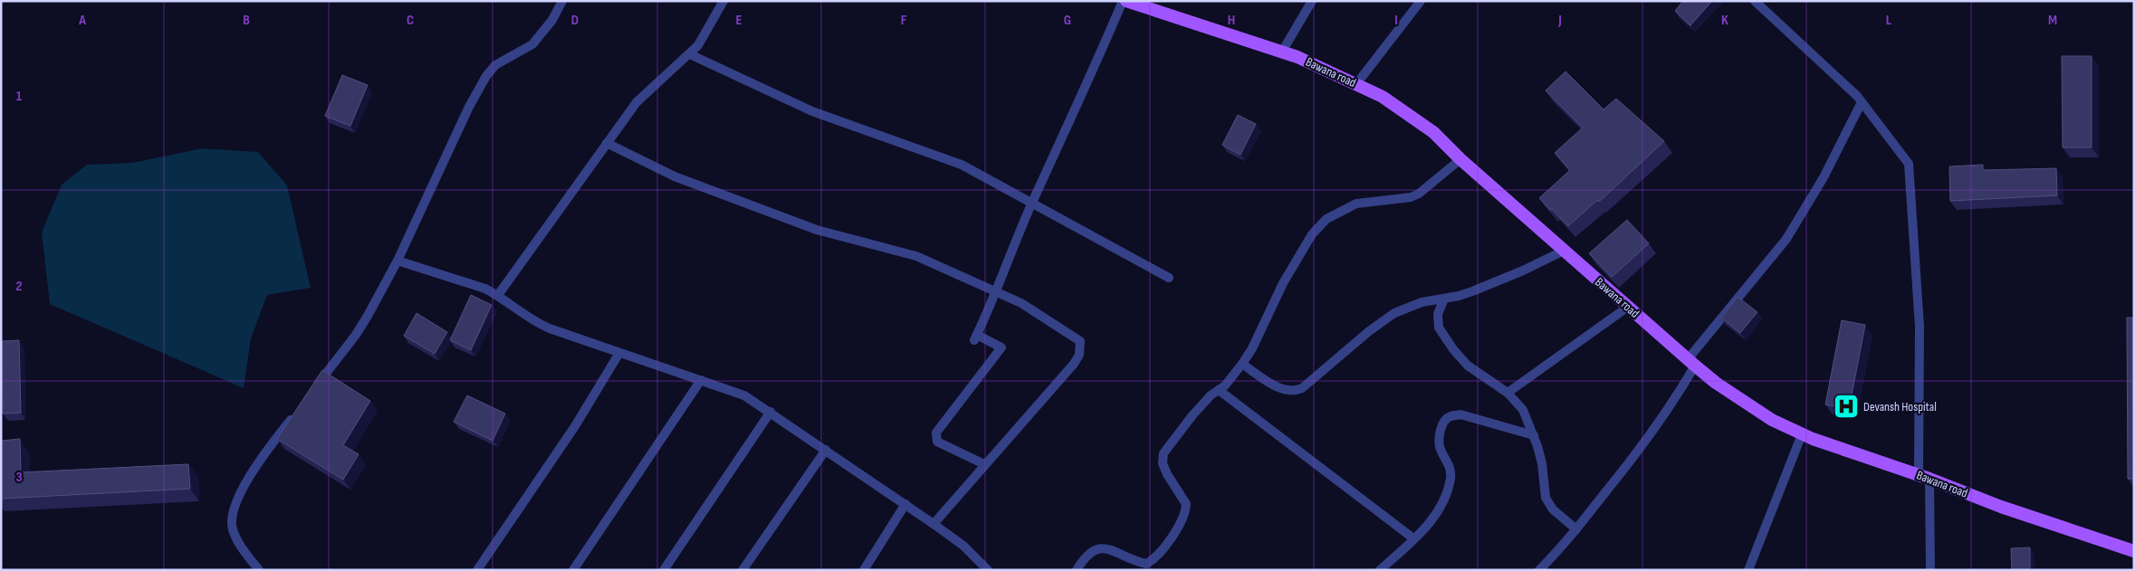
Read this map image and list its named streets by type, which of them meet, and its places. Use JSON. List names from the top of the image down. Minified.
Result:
{"streets":{"main road":["Bawana road"]},"places":{"hospital":["Devansh Hospital"]},"grid":{"columns":["A","B","C","D","E","F","G","H","I","J","K","L","M"],"rows":["1","2","3"]}}
